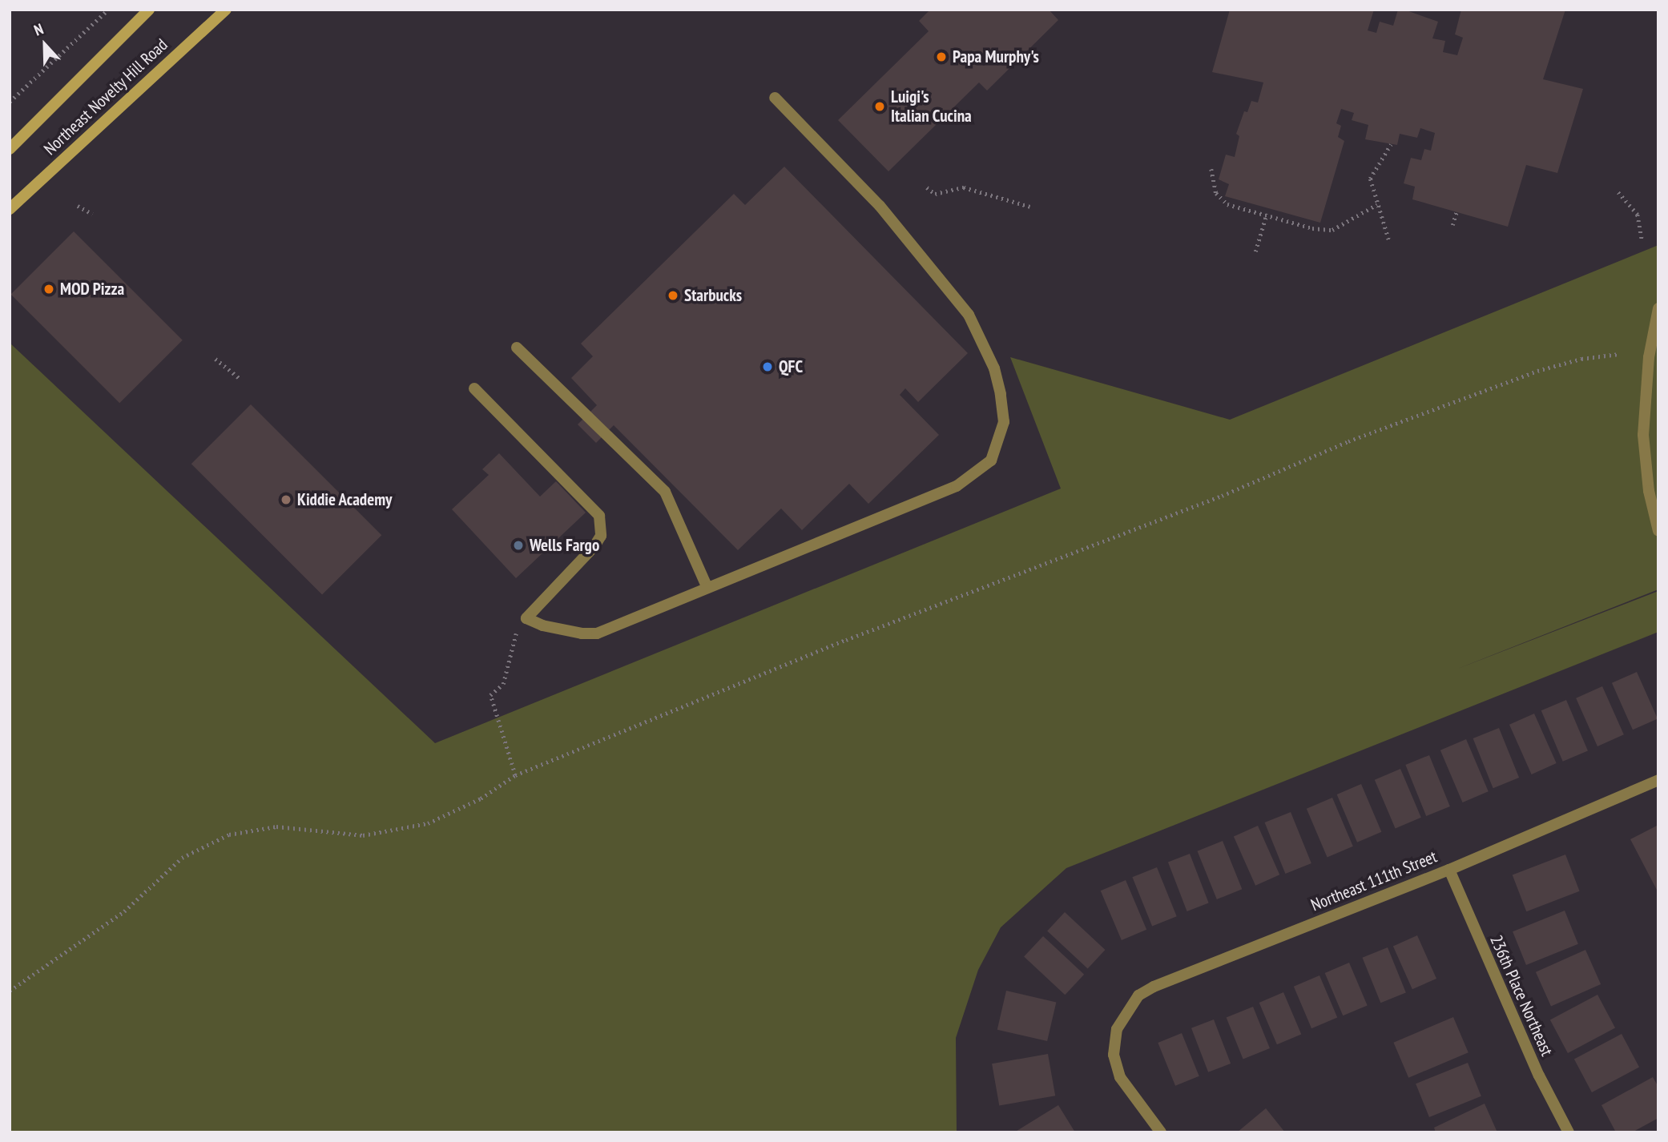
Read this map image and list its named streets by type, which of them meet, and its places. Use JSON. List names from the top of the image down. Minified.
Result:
{"streets":{"main road":["Northeast Novelty Hill Road"],"street":["Northeast 111th Street","236th Place Northeast"]},"crossings":[["Northeast 111th Street","236th Place Northeast"]],"places":["Papa Murphy's","Luigi's Italian Cucina","MOD Pizza","Starbucks","QFC","Kiddie Academy","Wells Fargo"],"north":"top"}
